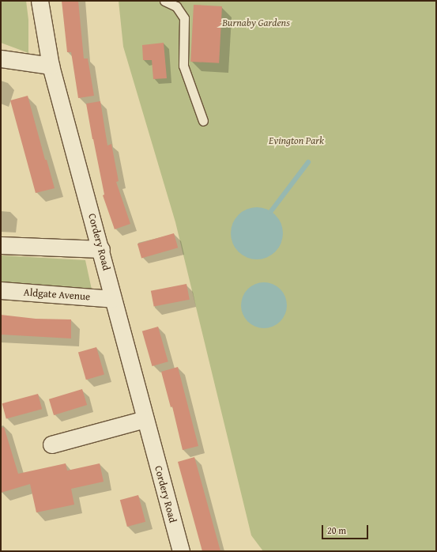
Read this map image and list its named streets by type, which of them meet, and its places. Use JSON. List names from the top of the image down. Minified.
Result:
{"streets":{"street":["Cordery Road","Aldgate Avenue"]},"crossings":[["Cordery Road","Aldgate Avenue"]],"parks":["Burnaby Gardens","Evington Park"],"scale_bar":"20 m"}
